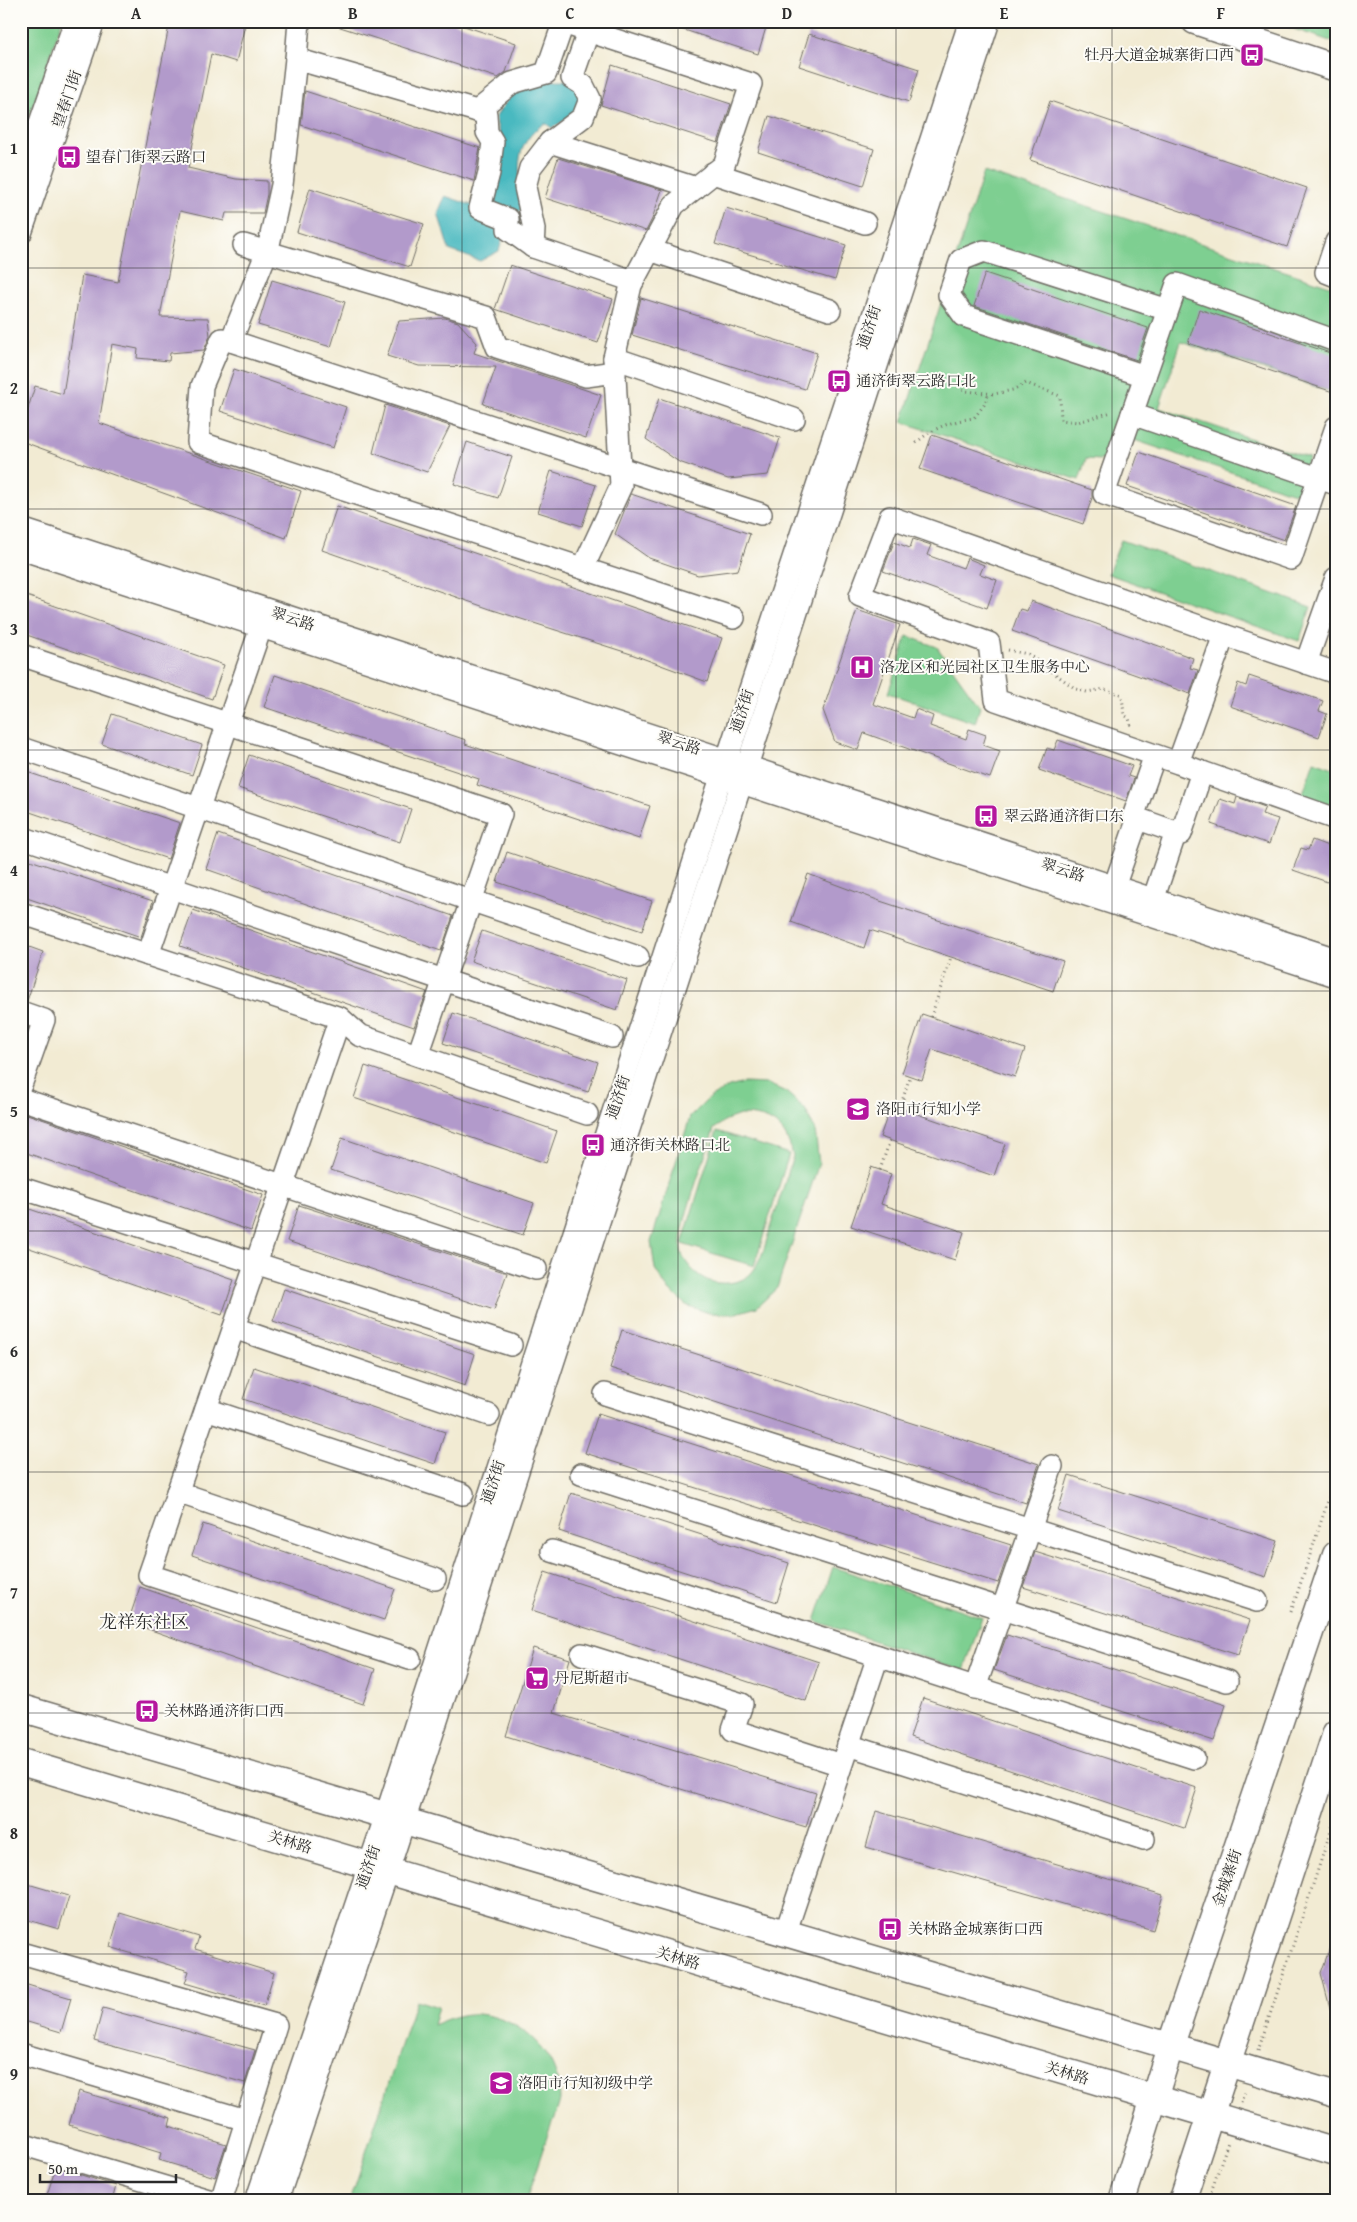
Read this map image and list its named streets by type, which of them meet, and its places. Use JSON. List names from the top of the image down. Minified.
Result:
{"streets":{"main road":["关林路","金城寨街"],"street":["望春门街","通济街","翠云路"]},"crossings":[["通济街","翠云路"],["通济街","关林路"],["关林路","金城寨街"]],"districts":["龙祥东社区"],"places":{"bus stop":["牡丹大道金城寨街口西","望春门街翠云路口","通济街翠云路口北","翠云路通济街口东","通济街关林路口北","关林路通济街口西","关林路金城寨街口西"],"hospital":["洛龙区和光园社区卫生服务中心"],"school or university":["洛阳市行知小学","洛阳市行知初级中学"],"supermarket":["丹尼斯超市"]},"scale_bar":"50 m","grid":{"columns":["A","B","C","D","E","F"],"rows":["1","2","3","4","5","6","7","8","9"]}}
